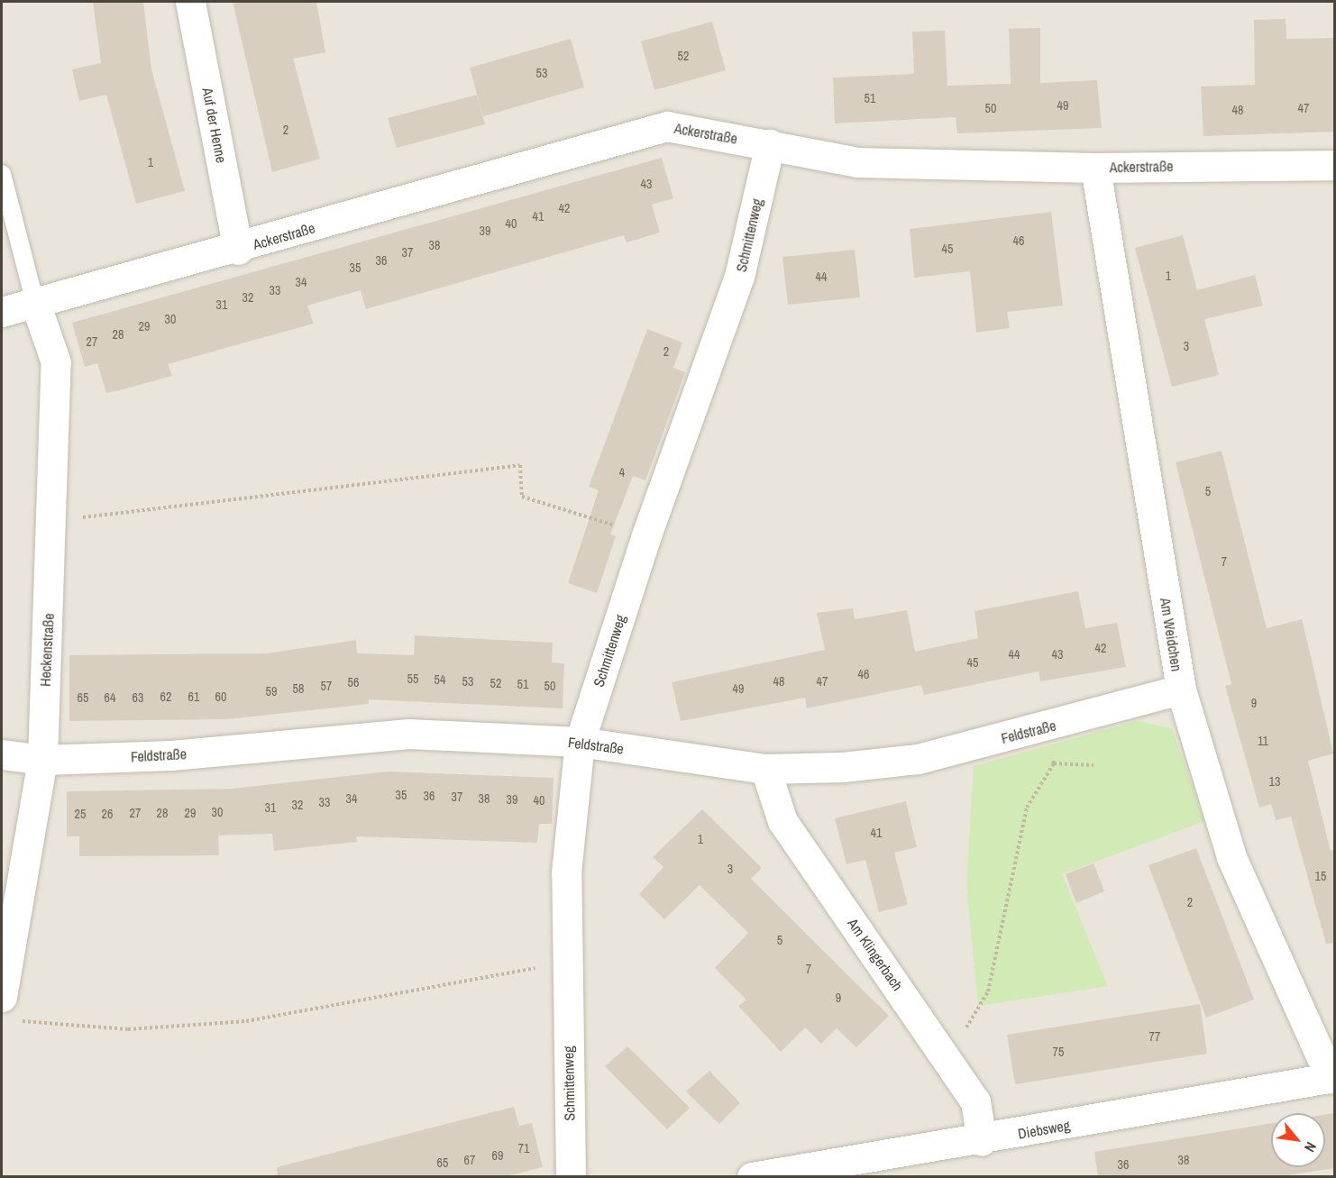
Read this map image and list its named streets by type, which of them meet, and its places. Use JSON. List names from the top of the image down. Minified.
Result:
{"streets":{"street":["Auf der Henne","Ackerstraße","Schmittenweg","Am Weidchen","Heckenstraße","Feldstraße","Am Klingerbach","Diebsweg"]},"crossings":[["Auf der Henne","Ackerstraße"],["Ackerstraße","Schmittenweg"],["Ackerstraße","Am Weidchen"],["Ackerstraße","Heckenstraße"],["Schmittenweg","Feldstraße"],["Am Weidchen","Feldstraße"],["Am Weidchen","Diebsweg"],["Heckenstraße","Feldstraße"],["Feldstraße","Am Klingerbach"],["Am Klingerbach","Diebsweg"]],"house_numbers":["52","53","51","49","50","47","48","2","1","43","42","41","40","39","46","38","45","37","36","35","1","44","34","33","32","31","30","29","28","27","3","2","4","5","7","42","44","43","45","46","55","54","53","48","47","56","52","51","57","50","58","49","59","62","61","60","65","64","63","9","11","13","35","36","37","34","38","39","40","33","32","31","30","27","28","29","25","26","41","1","3","15","2","5","7","9","77","75","71","69","67","38","65","36"],"north":"bottom right"}
